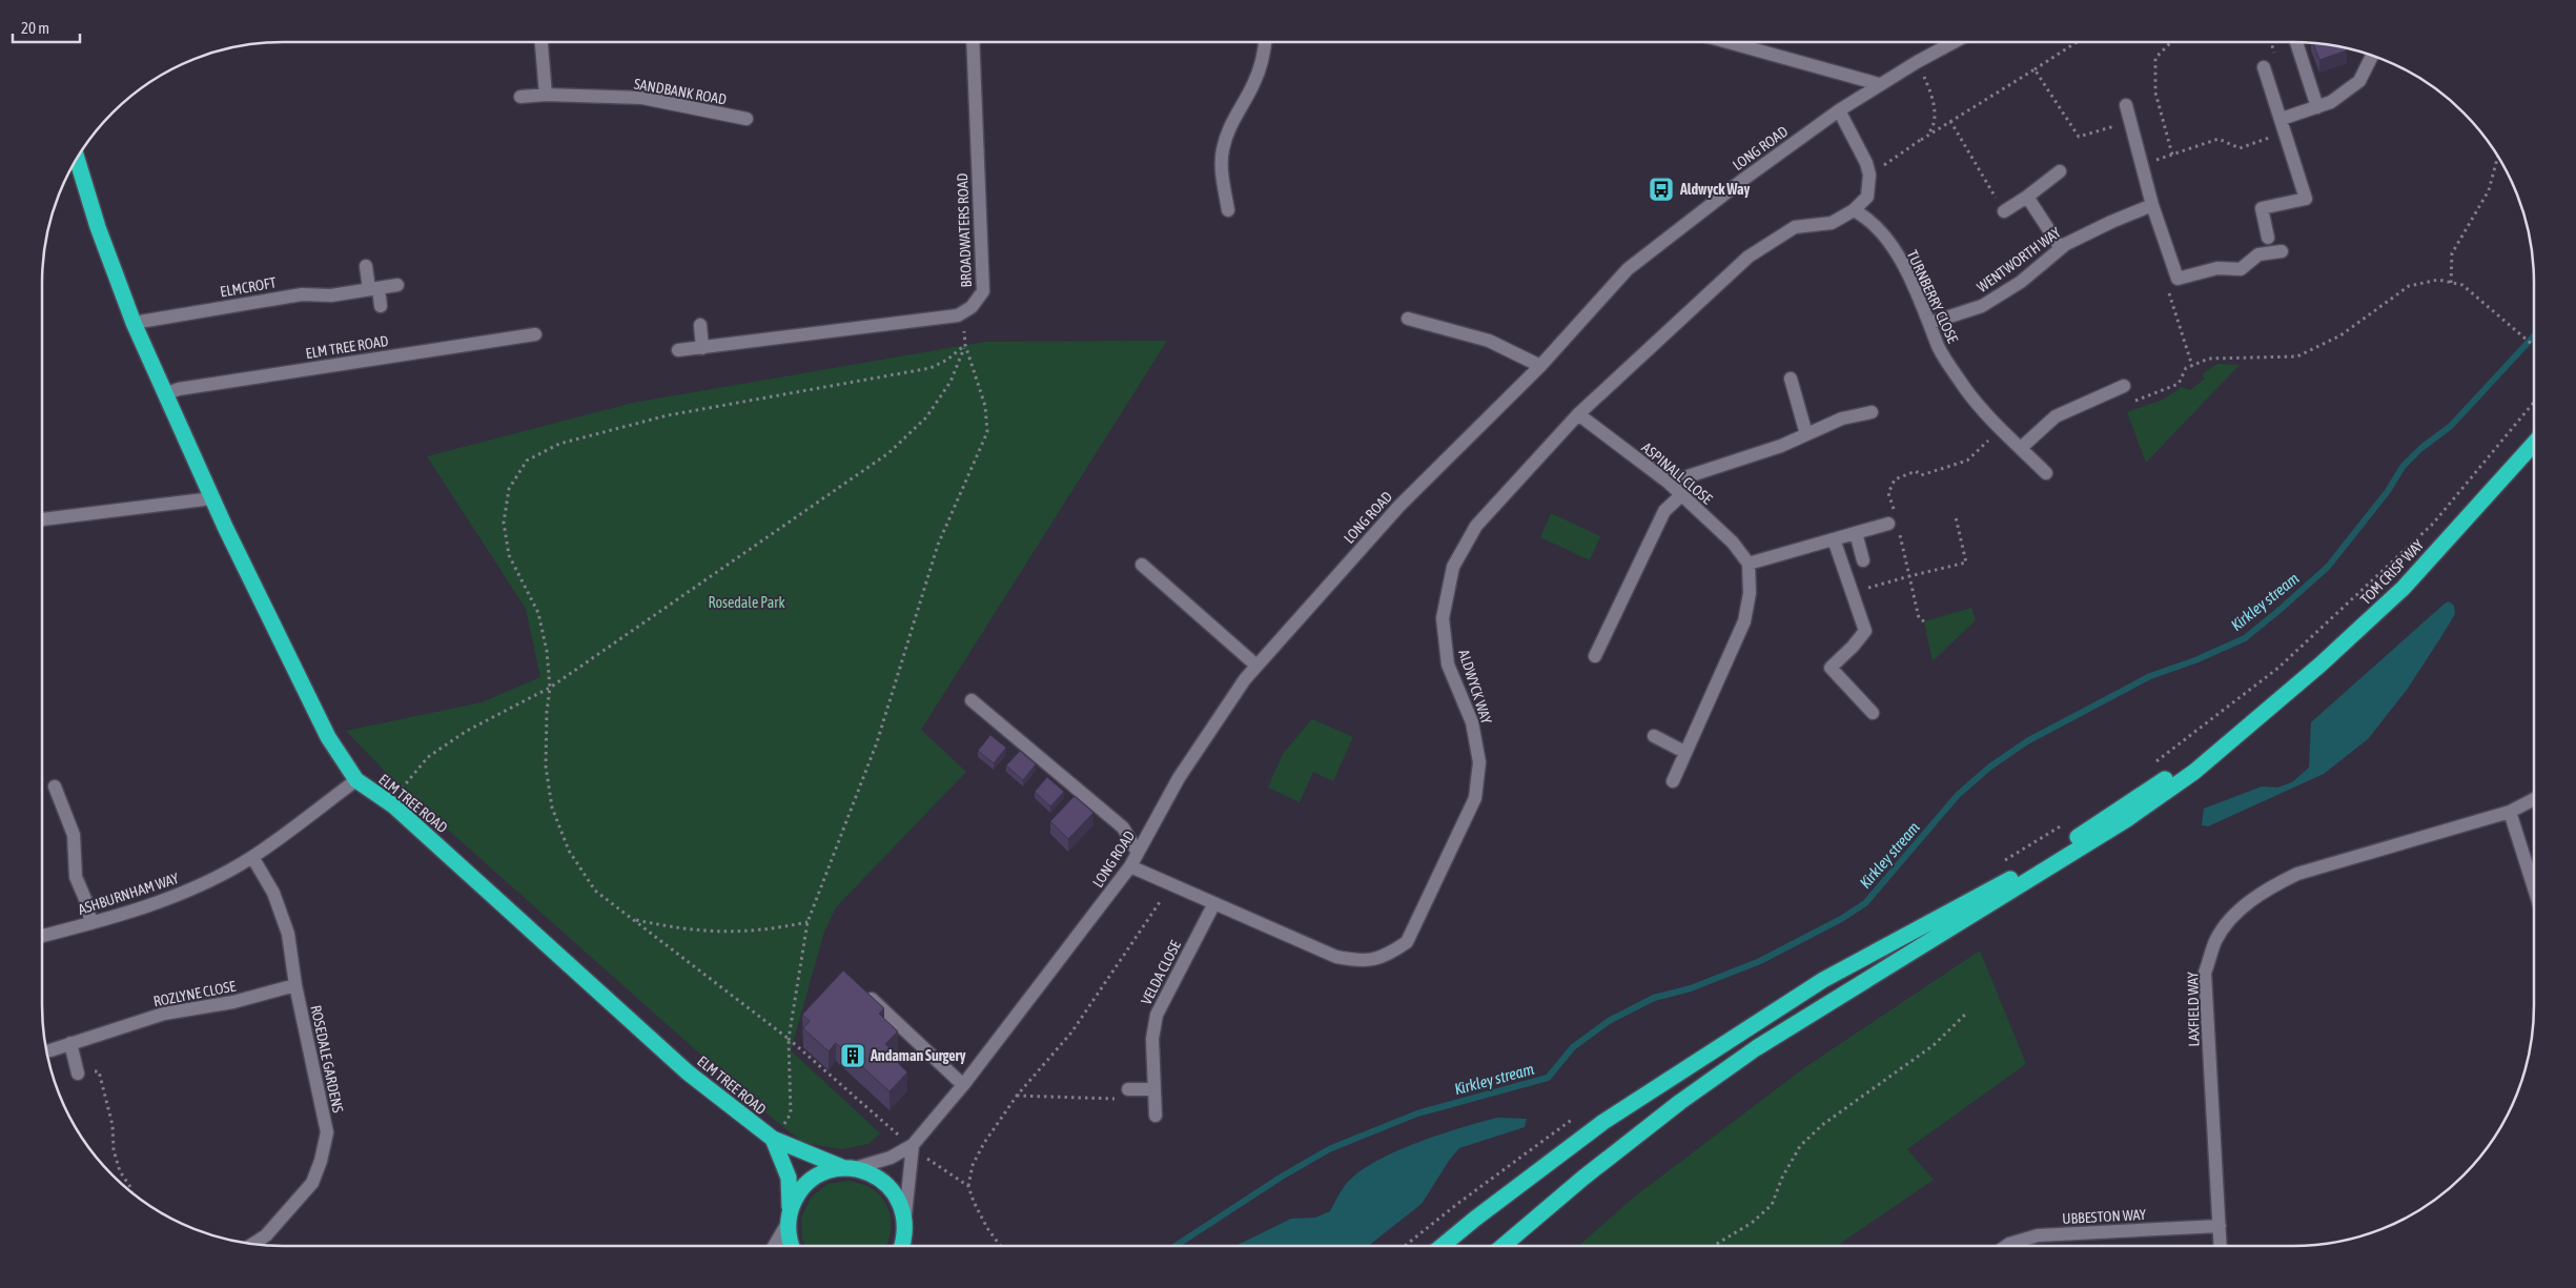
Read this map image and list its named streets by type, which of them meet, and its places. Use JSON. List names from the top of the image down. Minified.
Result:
{"streets":{"highway":["ELM TREE ROAD","TOM CRISP WAY"],"street":["SANDBANK ROAD","LONG ROAD","BROADWATERS ROAD","WENTWORTH WAY","ELMCROFT","TURNBERRY CLOSE","ASPINALL CLOSE","ALDWYCK WAY","ASHBURNHAM WAY","VELDA CLOSE","ROZLYNE CLOSE","LAXFIELD WAY","ROSEDALE GARDENS","UBBESTON WAY"]},"crossings":[["LONG ROAD","ELM TREE ROAD"],["LONG ROAD","ALDWYCK WAY"],["WENTWORTH WAY","TURNBERRY CLOSE"],["ELMCROFT","ELM TREE ROAD"],["TURNBERRY CLOSE","ALDWYCK WAY"],["ELM TREE ROAD","ASHBURNHAM WAY"],["ASPINALL CLOSE","ALDWYCK WAY"],["ALDWYCK WAY","VELDA CLOSE"],["ASHBURNHAM WAY","ROSEDALE GARDENS"],["ROZLYNE CLOSE","ROSEDALE GARDENS"],["LAXFIELD WAY","UBBESTON WAY"]],"water":["Kirkley stream"],"parks":["Rosedale Park"],"places":{"bus stop":["Aldwyck Way"],"building":["Andaman Surgery"]},"scale_bar":"20 m"}
